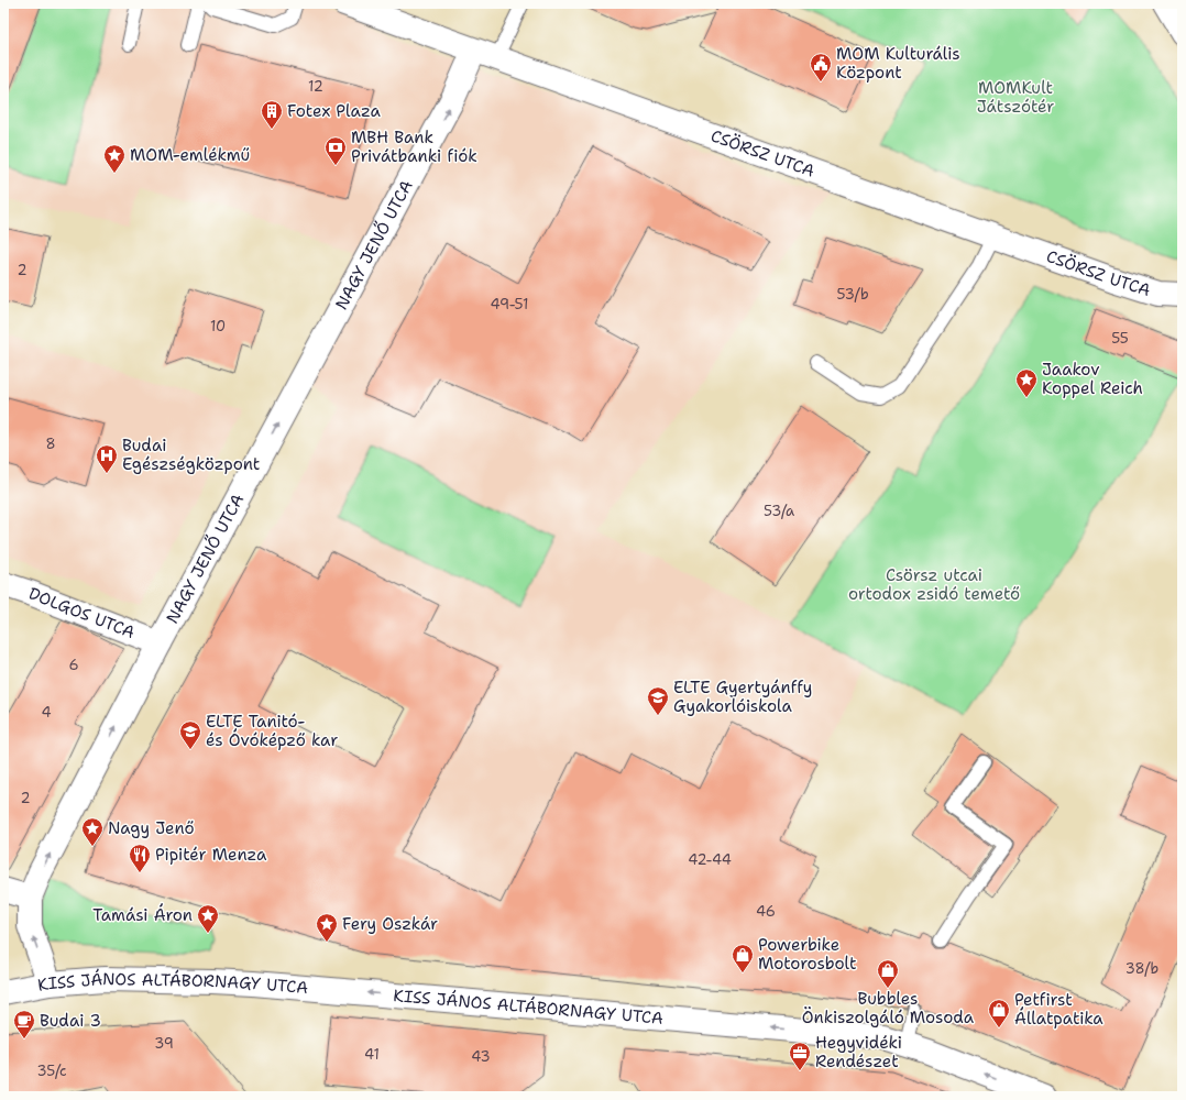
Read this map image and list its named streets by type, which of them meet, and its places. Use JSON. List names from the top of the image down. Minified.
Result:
{"streets":{"street":["CSÖRSZ UTCA","NAGY JENŐ UTCA","DOLGOS UTCA","KISS JÁNOS ALTÁBORNAGY UTCA"]},"crossings":[["CSÖRSZ UTCA","NAGY JENŐ UTCA"],["NAGY JENŐ UTCA","DOLGOS UTCA"],["NAGY JENŐ UTCA","KISS JÁNOS ALTÁBORNAGY UTCA"]],"one_way":["NAGY JENŐ UTCA","KISS JÁNOS ALTÁBORNAGY UTCA"],"parks":["MOMKult Játszótér","Csörsz utcai ortodox zsidó temető"],"places":{"public building":["MOM Kulturális Központ"],"building":["Fotex Plaza"],"bank":["MBH Bank Privátbanki fiók"],"place":["MOM-emlékmű","Jaakov Koppel Reich","Nagy Jenő","Tamási Áron","Fery Oszkár"],"hospital":["Budai Egészségközpont"],"school or university":["ELTE Gyertyánffy Gyakorlóiskola","ELTE Tanitó- és Óvóképző kar"],"restaurant":["Pipitér Menza"],"shop":["Powerbike Motorosbolt","Bubbles Önkiszolgáló Mosoda","Petfirst Állatpatika"],"cafe":["Budai 3"],"office":["Hegyvidéki Rendészet"]},"house_numbers":["12","2","53/b","49-51","10","55","8","53/a","6","4","2","42-44","46","38/b","39","41","43","35/c"]}
